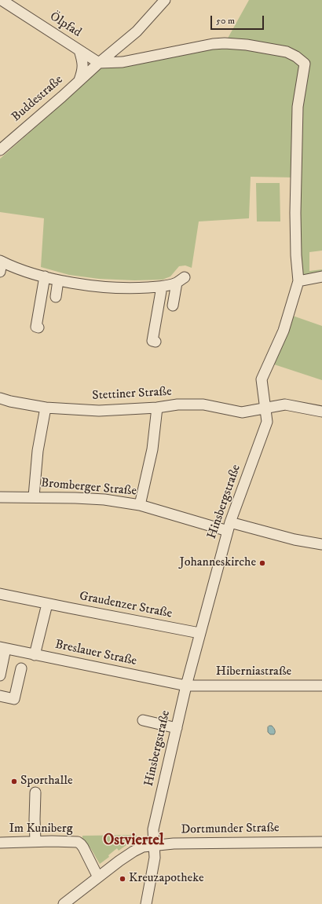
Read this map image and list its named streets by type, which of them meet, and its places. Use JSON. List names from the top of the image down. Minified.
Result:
{"streets":{"street":["Ölpfad","Buddestraße","Stettiner Straße","Bromberger Straße","Hinsbergstraße","Graudenzer Straße","Breslauer Straße","Hiberniastraße","Im Kuniberg","Dortmunder Straße"]},"crossings":[["Ölpfad","Buddestraße"],["Stettiner Straße","Hinsbergstraße"],["Bromberger Straße","Hinsbergstraße"],["Hinsbergstraße","Graudenzer Straße"],["Hinsbergstraße","Breslauer Straße"],["Hinsbergstraße","Hiberniastraße"],["Hinsbergstraße","Dortmunder Straße"],["Breslauer Straße","Hiberniastraße"],["Im Kuniberg","Dortmunder Straße"]],"districts":["Ostviertel"],"places":["Johanneskirche","Sporthalle","Kreuzapotheke"],"scale_bar":"50 m"}
